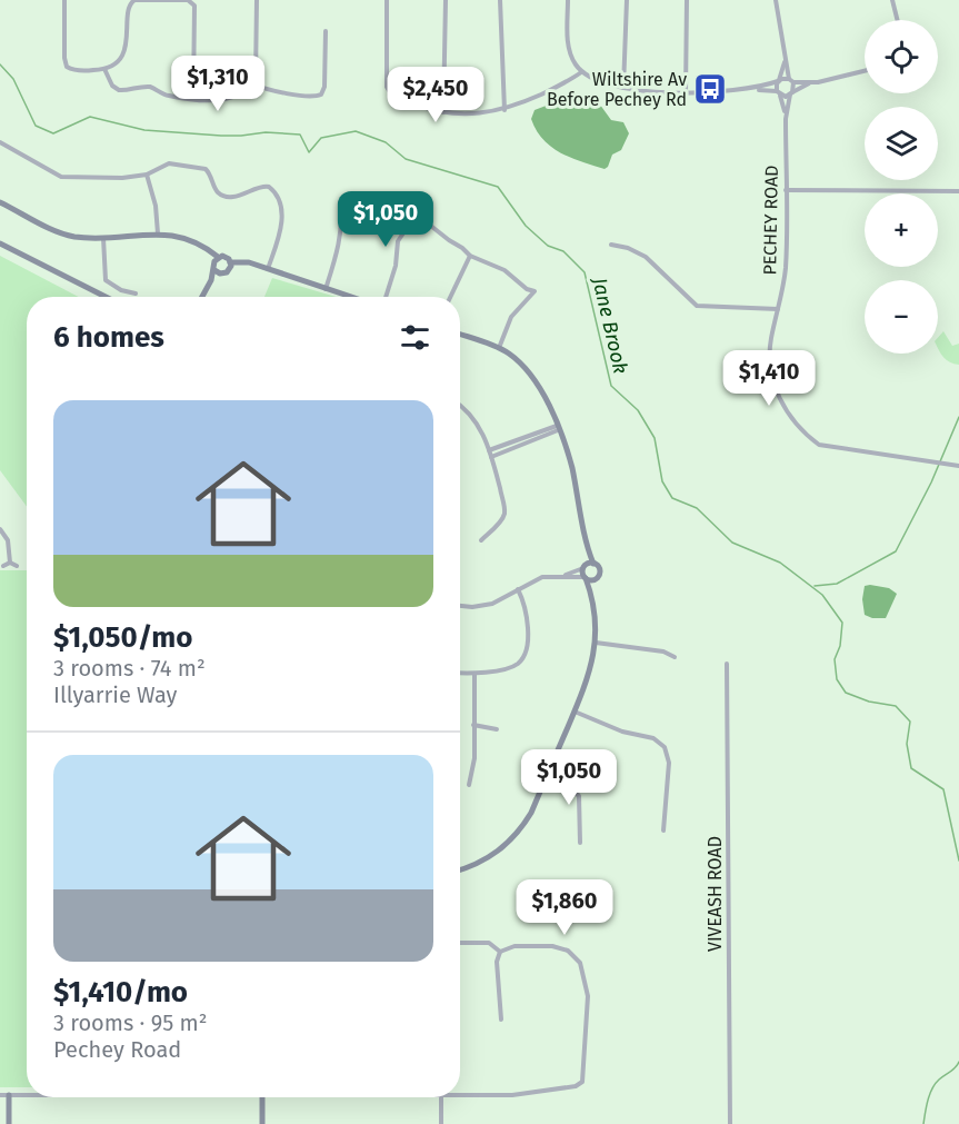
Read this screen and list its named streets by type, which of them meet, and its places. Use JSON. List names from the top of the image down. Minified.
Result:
{"streets":{"street":["PECHEY ROAD","VIVEASH ROAD"]},"water":["Jane Brook"],"places":{"bus stop":["Wiltshire Av Before Pechey Rd"]},"page":{"map_buttons":["+","−"],"price":["$1,310","$2,450","$1,050","$1,410","$1,050","$1,860"],"heading":"6 homes","list":[{"name":"$1,050/mo","note":"3 rooms · 74 m² · Illyarrie Way"},{"name":"$1,410/mo","note":"3 rooms · 95 m² · Pechey Road"}]}}
